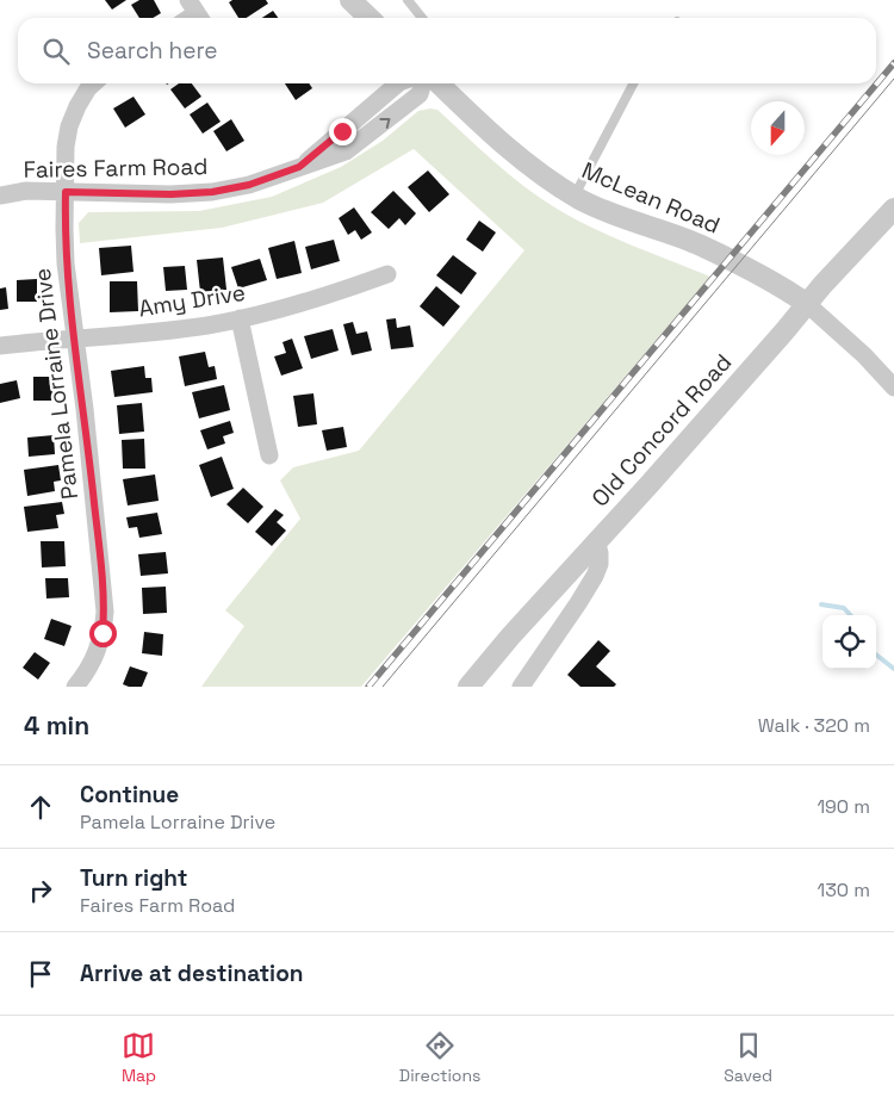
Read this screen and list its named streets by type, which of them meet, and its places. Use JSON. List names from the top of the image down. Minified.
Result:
{"streets":{"street":["Faires Farm Road","McLean Road","Amy Drive","Pamela Lorraine Drive","Old Concord Road"]},"crossings":[["Faires Farm Road","Pamela Lorraine Drive"],["McLean Road","Old Concord Road"],["Amy Drive","Pamela Lorraine Drive"]],"north":"bottom","page":{"search":"Search here","heading":["4 min","Walk · 320 m"],"list":[["Continue","Pamela Lorraine Drive","190 m"],["Turn right","Faires Farm Road","130 m"],"Arrive at destination"],"nav":["Map","Directions","Saved"]}}
